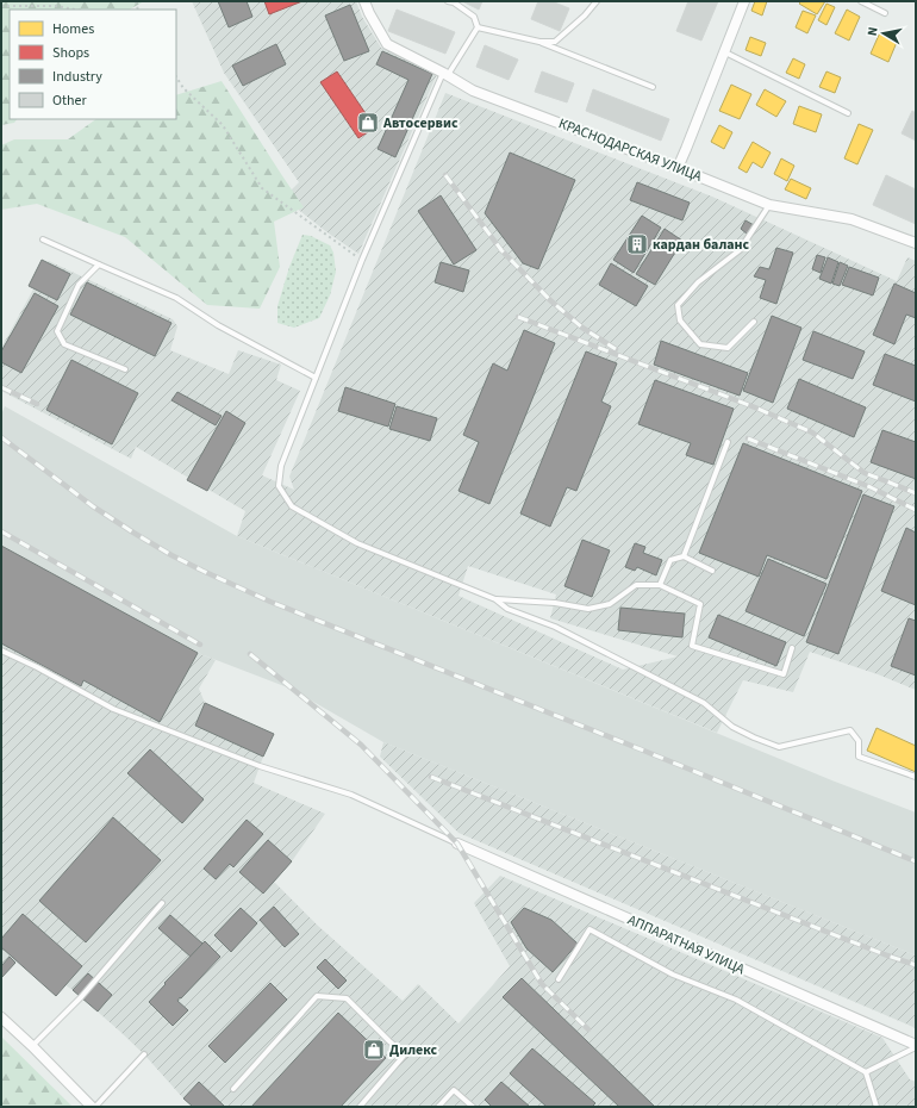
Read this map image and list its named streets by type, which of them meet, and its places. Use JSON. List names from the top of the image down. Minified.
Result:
{"streets":{"street":["КРАСНОДАРСКАЯ УЛИЦА","АППАРАТНАЯ УЛИЦА"]},"places":{"shop":["Автосервис","Дилекс"],"building":["кардан баланс"]},"legend":["Homes","Shops","Industry","Other"],"north":"left"}
